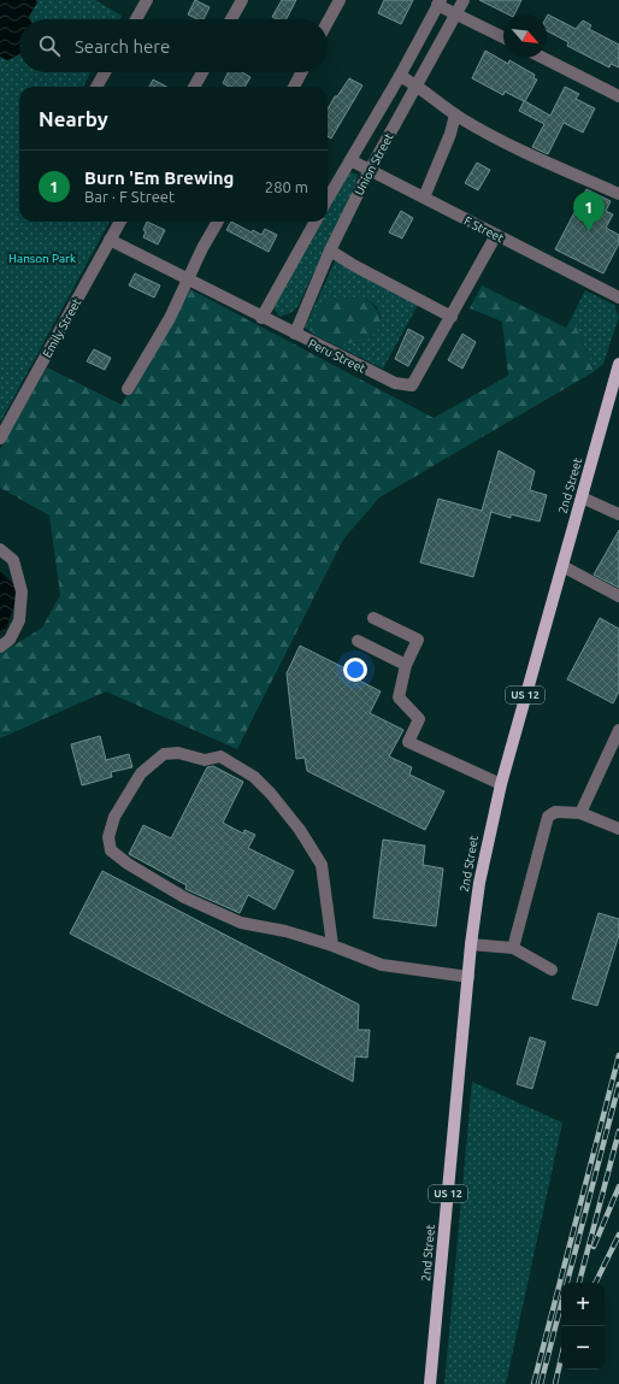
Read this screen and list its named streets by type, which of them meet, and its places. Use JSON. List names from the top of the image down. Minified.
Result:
{"streets":{"main road":["2nd Street","US 12"],"street":["Union Street","F Street","Emily Street","Peru Street"]},"crossings":[["Union Street","F Street"],["Union Street","Peru Street"],["F Street","Peru Street"],["Emily Street","Peru Street"]],"parks":["Hanson Park"],"north":"bottom right","page":{"search":"Search here","heading":"Nearby","list":[{"mark":"1","name":"Burn 'Em Brewing","note":"Bar · F Street","value":"280 m"}],"pins":"1","map_buttons":["+","−"]}}
